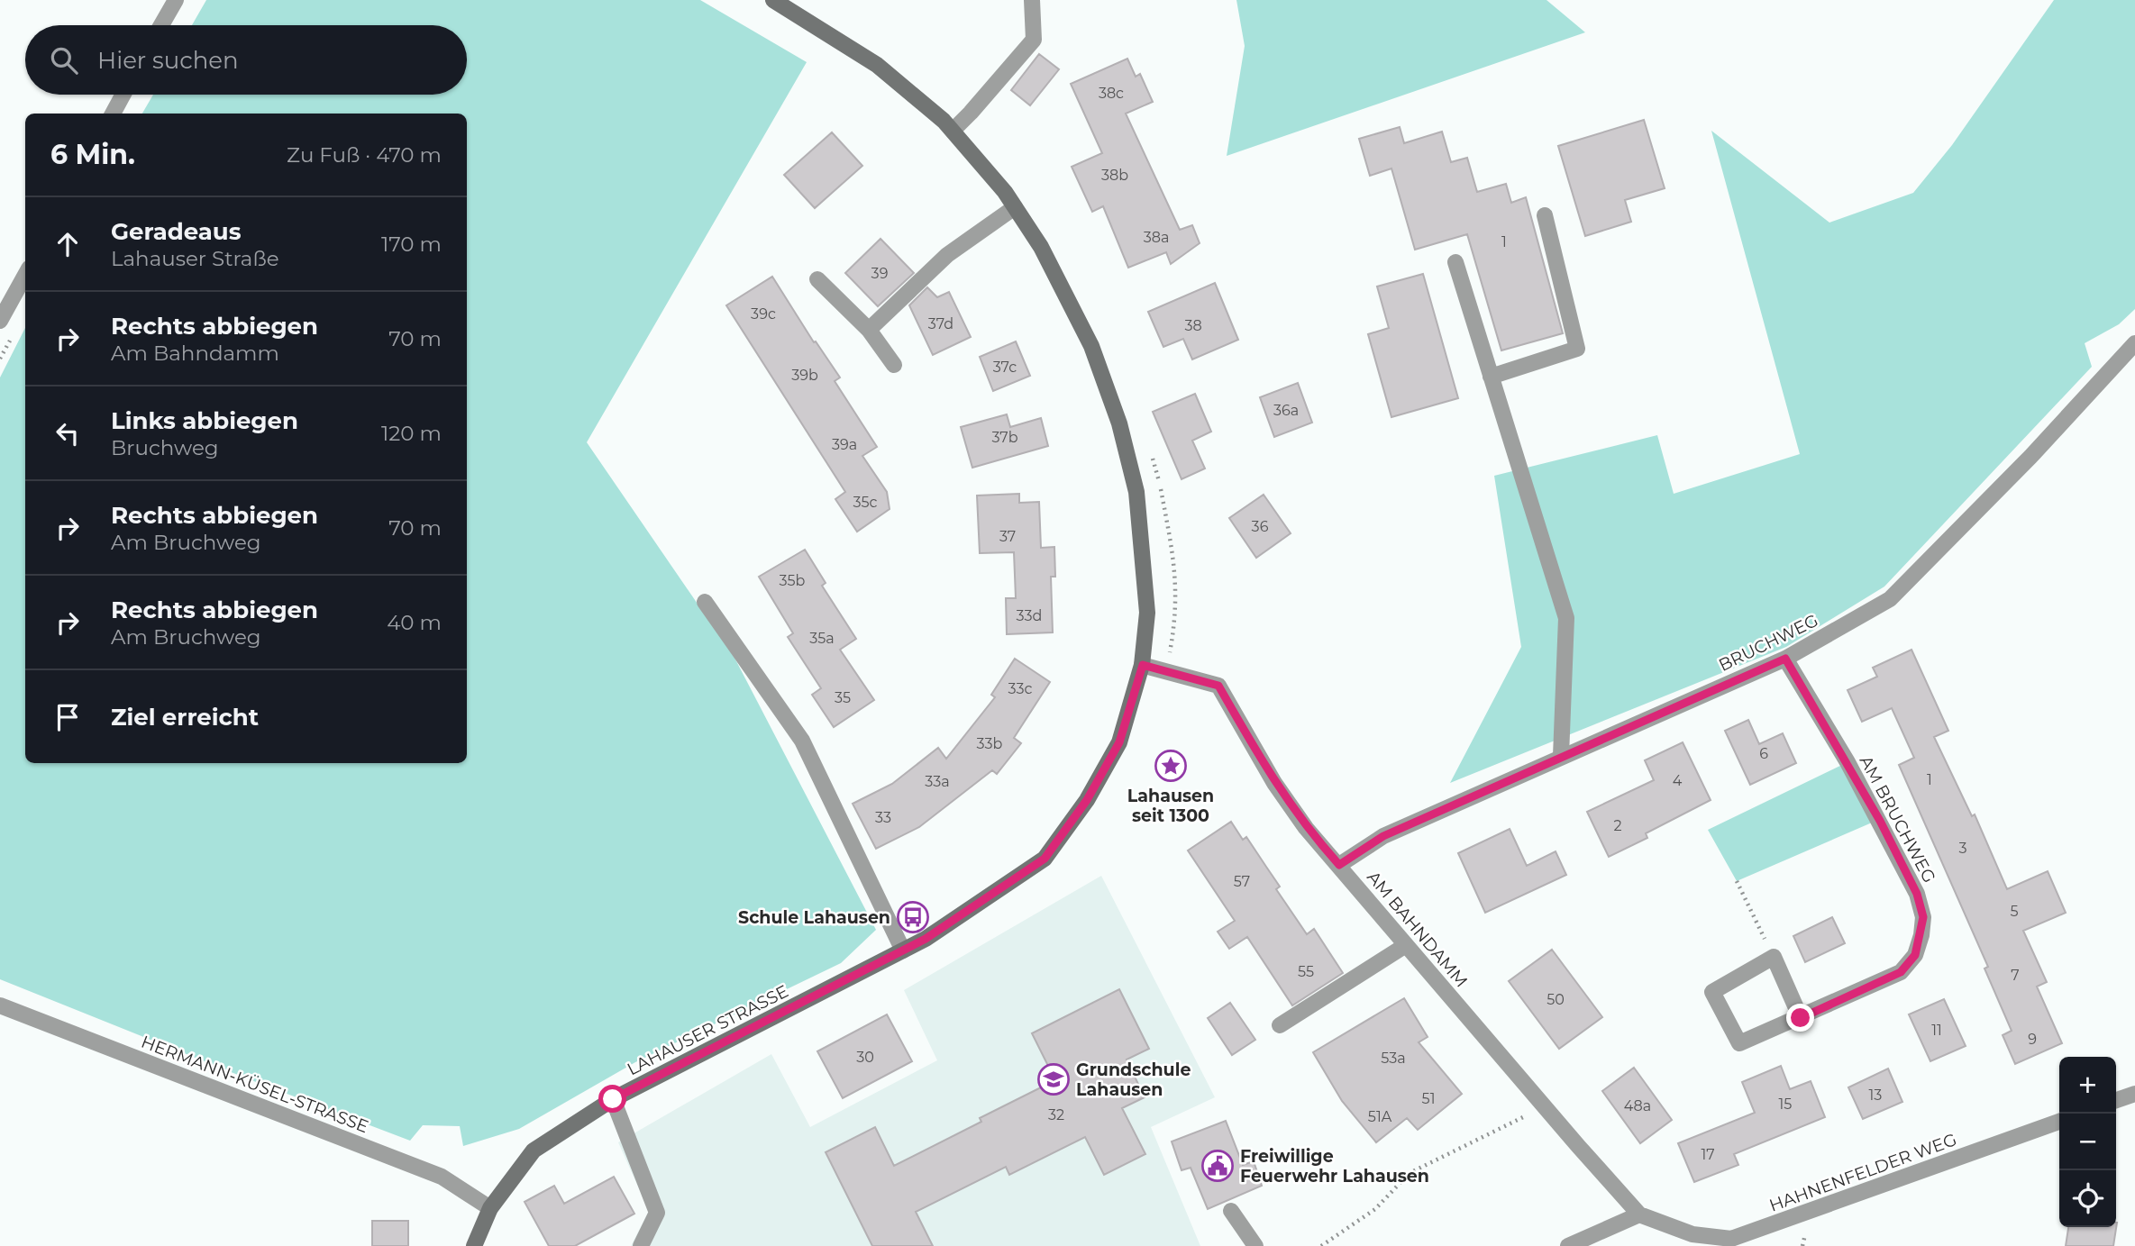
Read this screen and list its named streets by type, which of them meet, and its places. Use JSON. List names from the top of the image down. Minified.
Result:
{"streets":{"street":["BRUCHWEG","AM BRUCHWEG","AM BAHNDAMM","LAHAUSER STRASSE","HERMANN-KÜSEL-STRASSE","HAHNENFELDER WEG"]},"crossings":[["BRUCHWEG","AM BRUCHWEG"],["BRUCHWEG","AM BAHNDAMM"],["AM BAHNDAMM","LAHAUSER STRASSE"],["AM BAHNDAMM","HAHNENFELDER WEG"],["LAHAUSER STRASSE","HERMANN-KÜSEL-STRASSE"]],"places":{"place":["Lahausen seit 1300"],"bus stop":["Schule Lahausen"],"school or university":["Grundschule Lahausen"],"public building":["Freiwillige Feuerwehr Lahausen"]},"house_numbers":["38c","38b","38a","1","39","39c","37d","38","37c","39b","36a","37b","39a","35c","36","37","35b","33d","35a","33c","35","33b","6","1","4","33a","33","2","3","57","5","55","7","50","11","9","30","53a","13","51","15","48a","32","51A","17"],"page":{"search":"Hier suchen","heading":["6 Min.","Zu Fuß · 470 m"],"list":[["Geradeaus","Lahauser Straße","170 m"],["Rechts abbiegen","Am Bahndamm","70 m"],["Links abbiegen","Bruchweg","120 m"],["Rechts abbiegen","Am Bruchweg","70 m"],["Rechts abbiegen","Am Bruchweg","40 m"],"Ziel erreicht"],"map_buttons":["+","−"]}}
